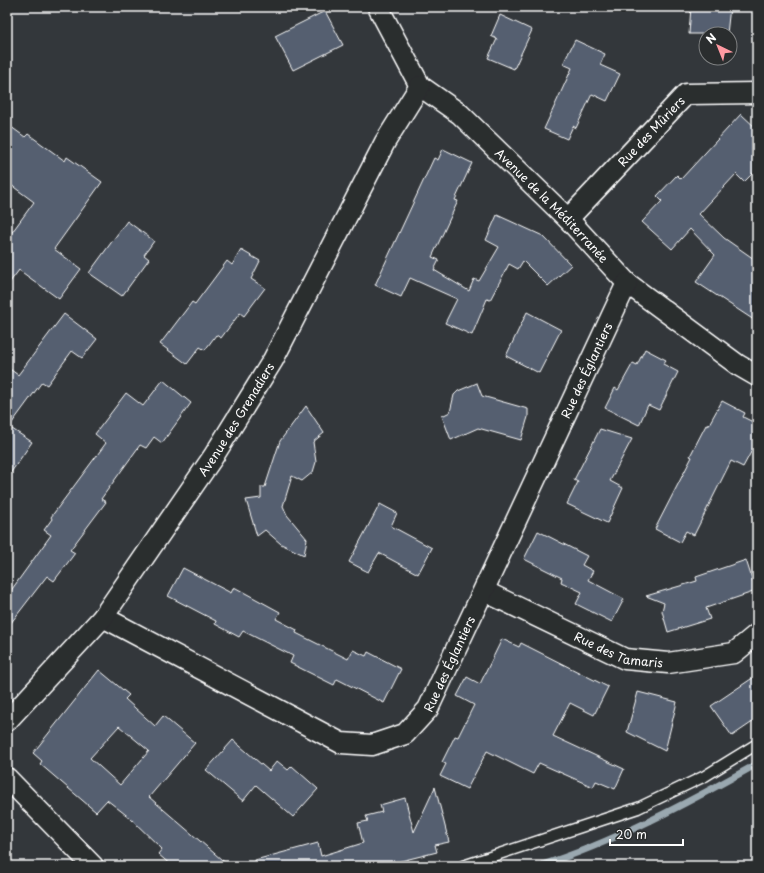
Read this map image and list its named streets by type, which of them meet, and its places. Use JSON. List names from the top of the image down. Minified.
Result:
{"streets":{"street":["Rue des Mûriers","Avenue de la Méditerranée","Rue des Églantiers","Avenue des Grenadiers","Rue des Tamaris"]},"crossings":[["Rue des Mûriers","Avenue de la Méditerranée"],["Avenue de la Méditerranée","Rue des Églantiers"],["Avenue de la Méditerranée","Avenue des Grenadiers"],["Rue des Églantiers","Avenue des Grenadiers"],["Rue des Églantiers","Rue des Tamaris"]],"scale_bar":"20 m","north":"top left"}
